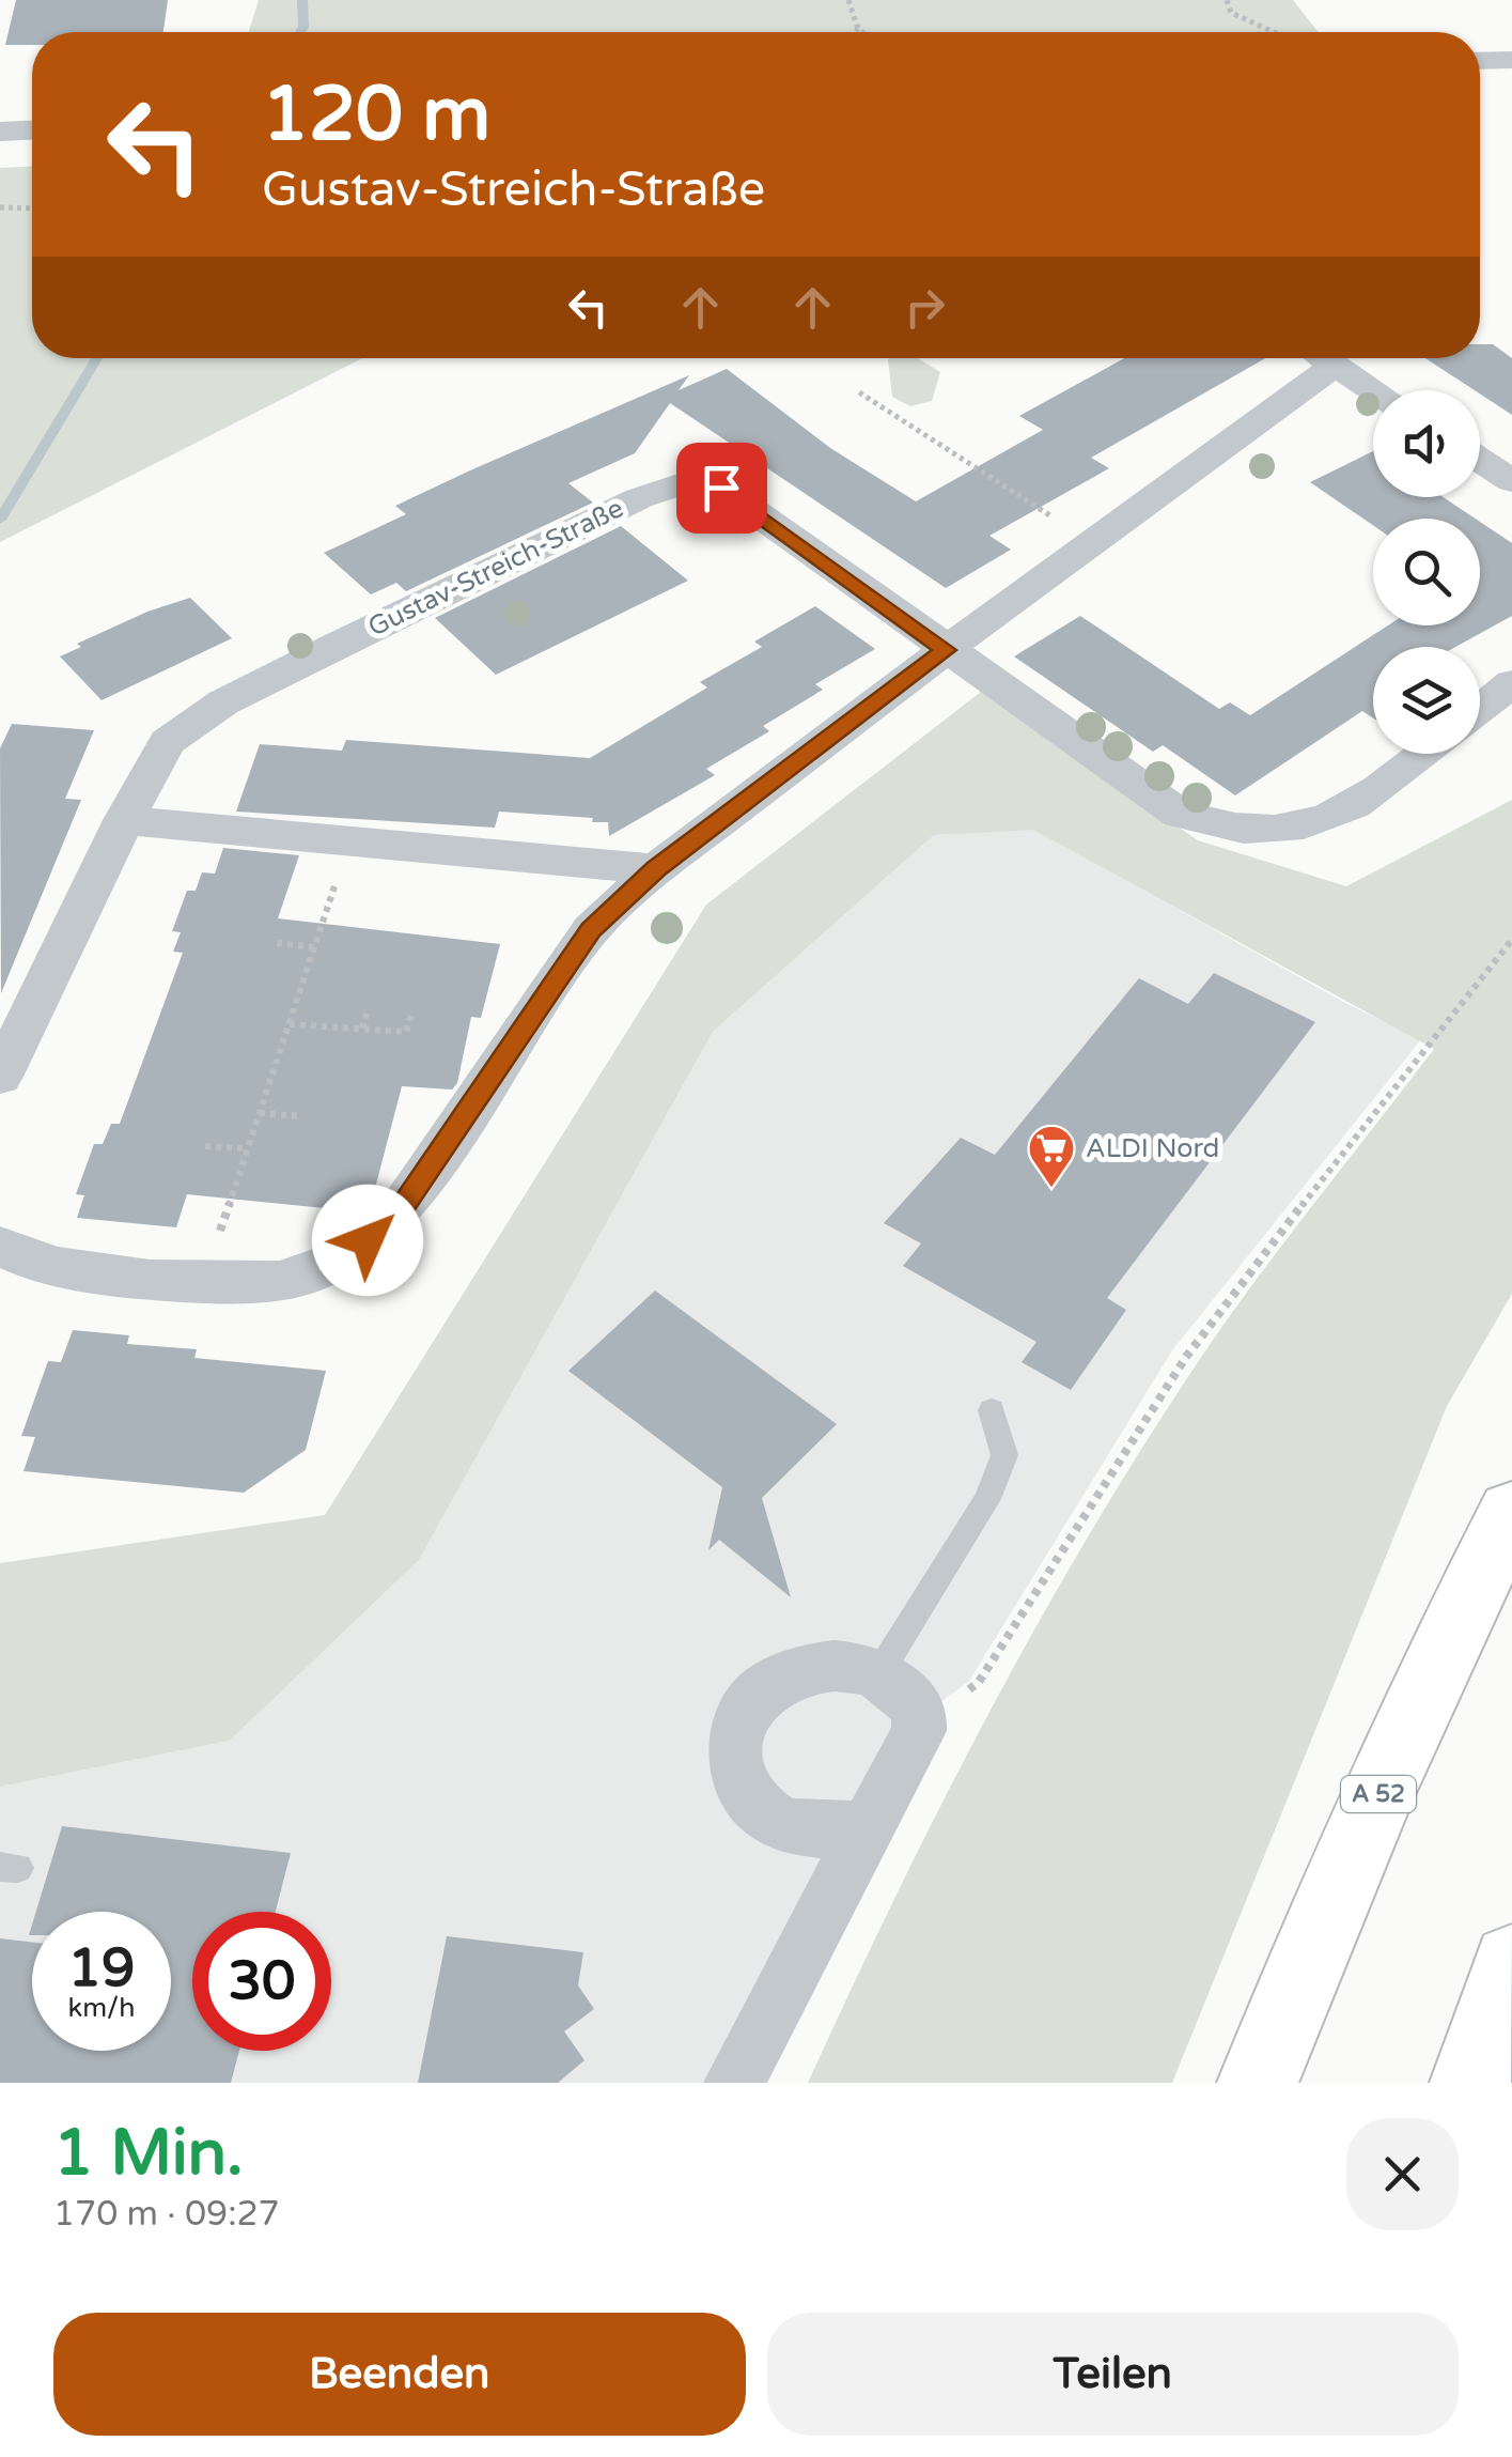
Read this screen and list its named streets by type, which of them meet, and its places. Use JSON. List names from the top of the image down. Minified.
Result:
{"streets":{"highway":["A 52"],"street":["Gustav-Streich-Straße"]},"places":{"supermarket":["ALDI Nord"]},"page":{"turn":["120 m","Gustav-Streich-Straße"],"speed":"19 km/h","limit":"30","heading":["1 Min.","170 m · 09:27"],"buttons":["Beenden","Teilen"]}}
